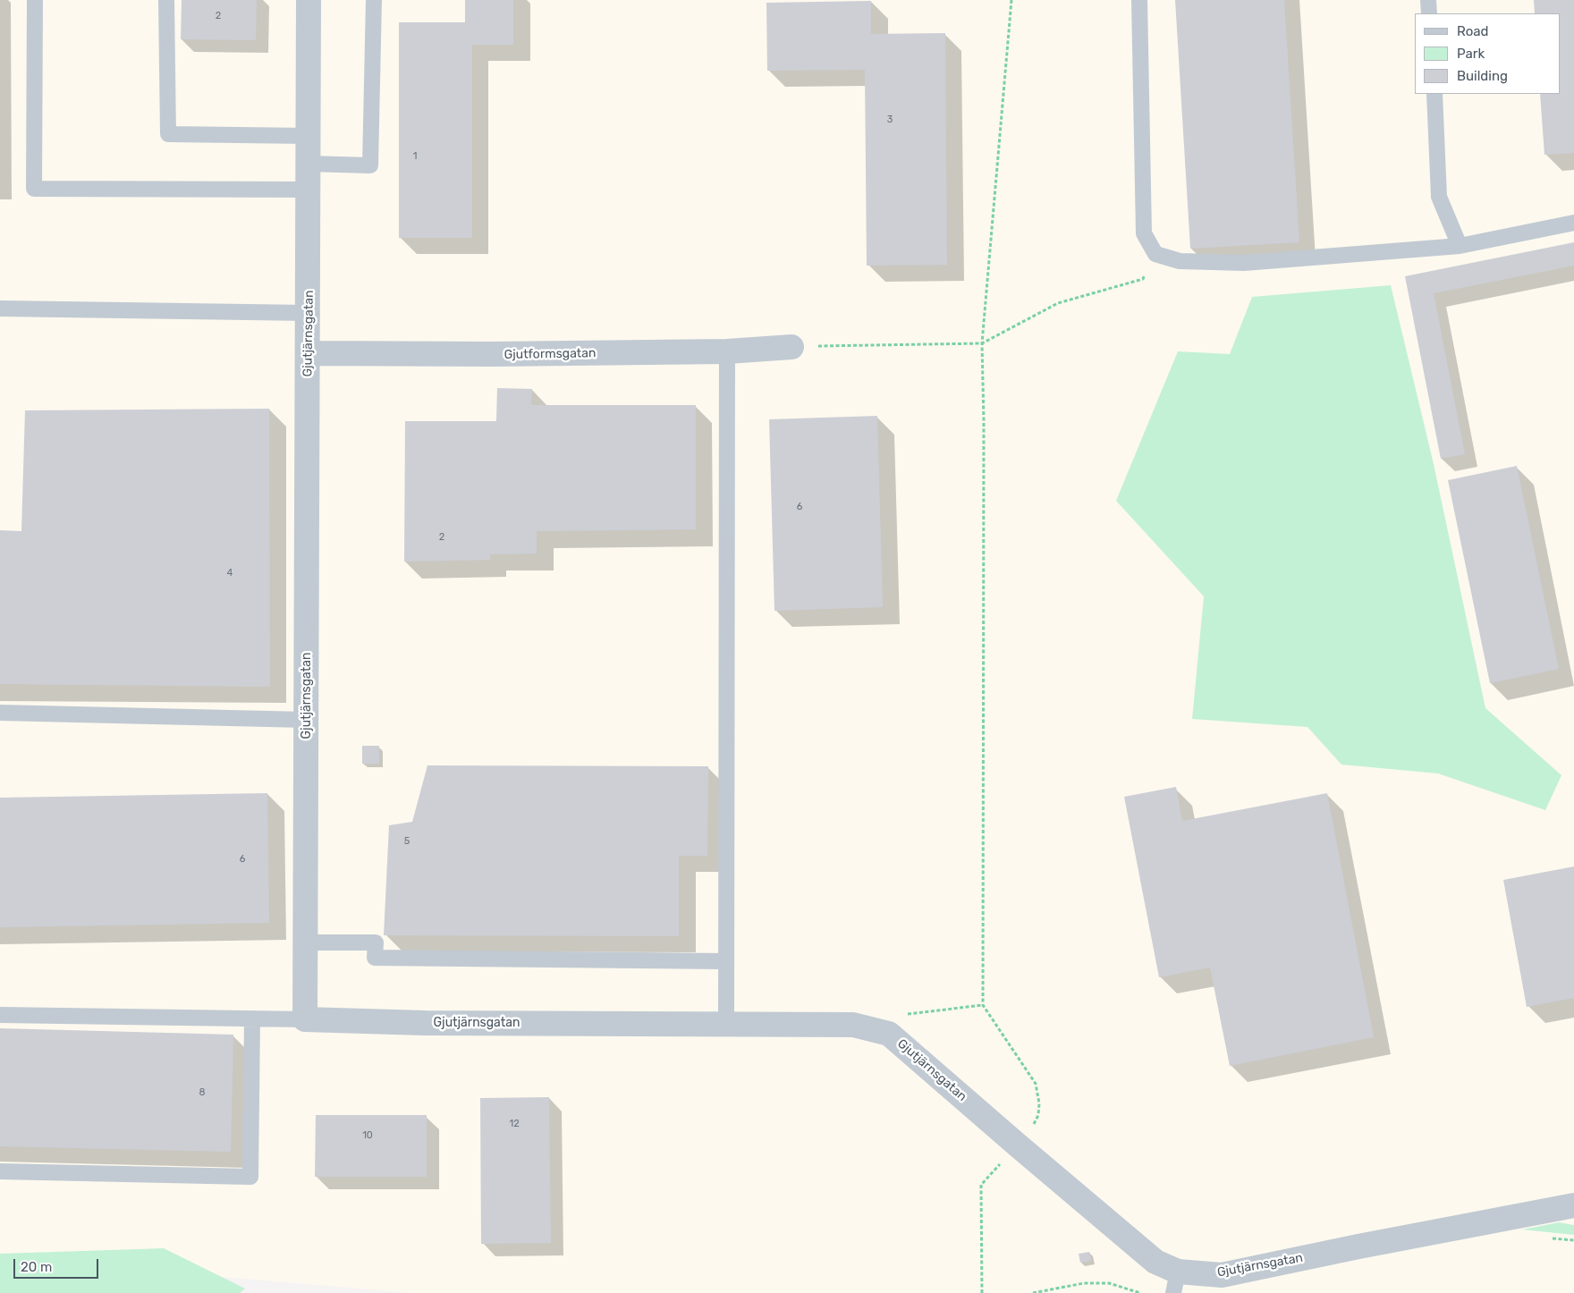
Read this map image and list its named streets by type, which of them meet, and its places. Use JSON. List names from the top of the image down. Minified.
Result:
{"streets":{"street":["Gjutjärnsgatan","Gjutformsgatan"]},"crossings":[["Gjutjärnsgatan","Gjutformsgatan"]],"house_numbers":["2","3","1","6","2","4","5","6","8","12","10"],"legend":["Road","Park","Building"],"scale_bar":"20 m"}
